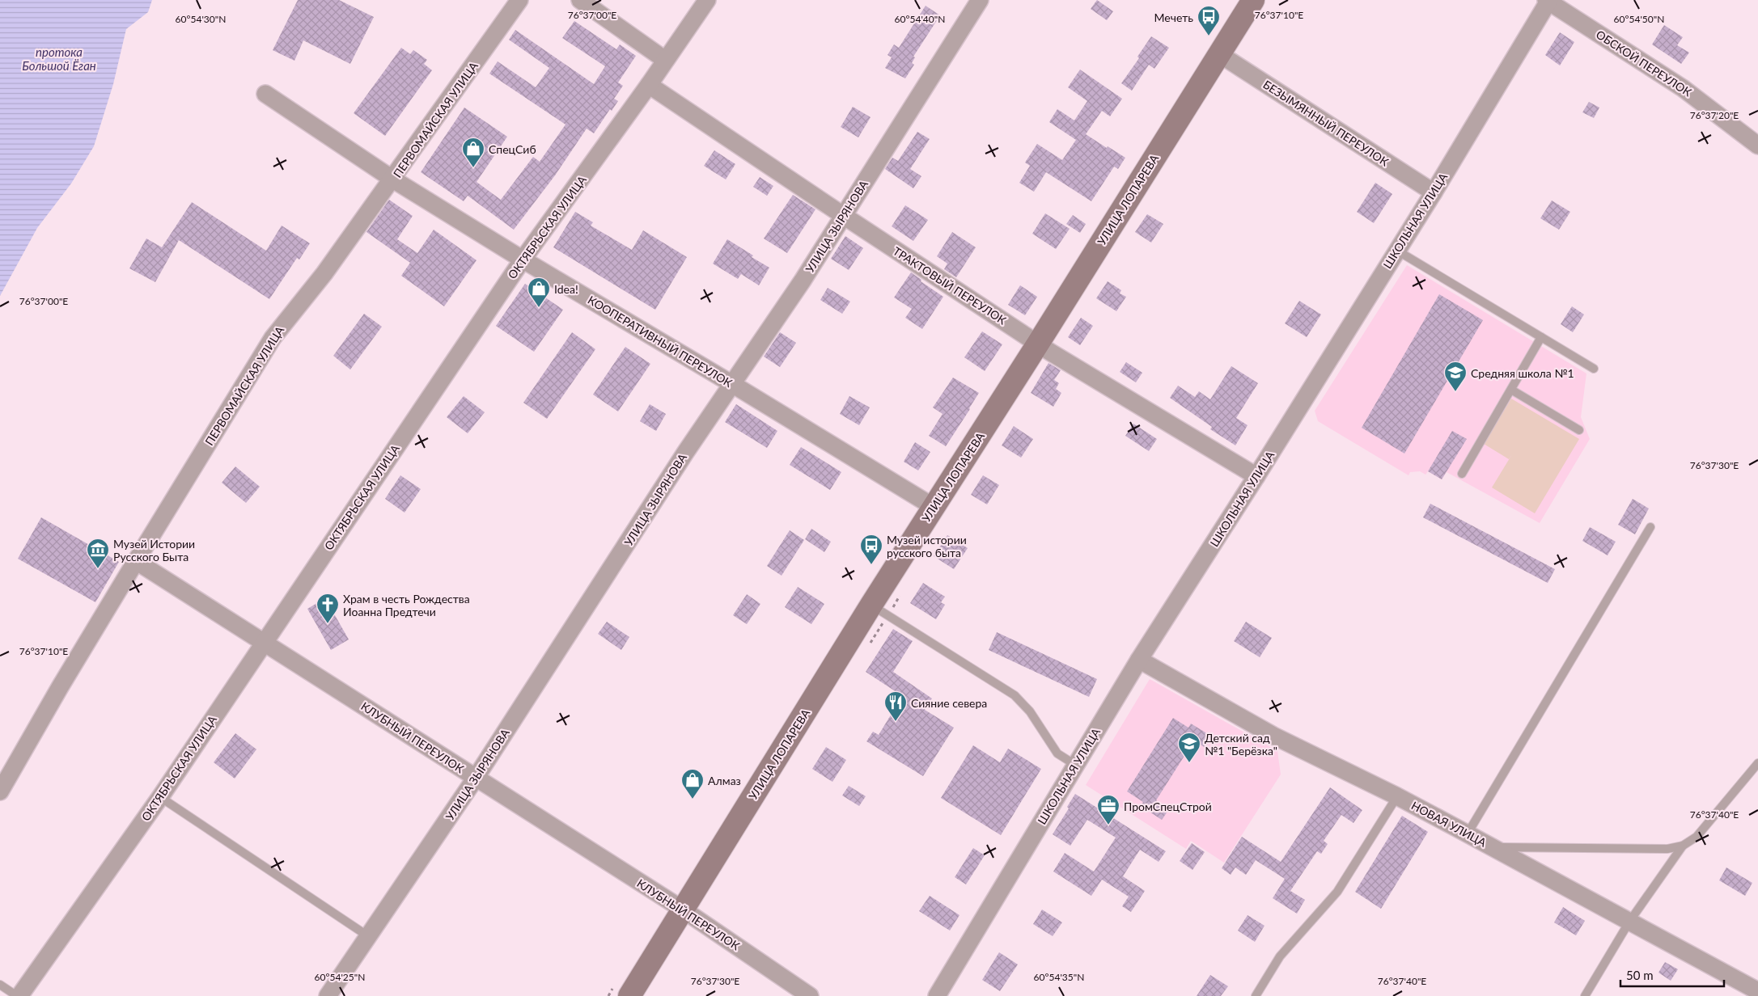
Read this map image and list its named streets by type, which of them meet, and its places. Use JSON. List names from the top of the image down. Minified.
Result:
{"streets":{"main road":["УЛИЦА ЛОПАРЕВА"],"street":["ОБСКОЙ ПЕРЕУЛОК","ПЕРВОМАЙСКАЯ УЛИЦА","БЕЗЫМЯННЫЙ ПЕРЕУЛОК","ШКОЛЬНАЯ УЛИЦА","УЛИЦА ЗЫРЯНОВА","ОКТЯБРЬСКАЯ УЛИЦА","ТРАКТОВЫЙ ПЕРЕУЛОК","КООПЕРАТИВНЫЙ ПЕРЕУЛОК","КЛУБНЫЙ ПЕРЕУЛОК","НОВАЯ УЛИЦА"]},"crossings":[["ОБСКОЙ ПЕРЕУЛОК","ШКОЛЬНАЯ УЛИЦА"],["ПЕРВОМАЙСКАЯ УЛИЦА","КООПЕРАТИВНЫЙ ПЕРЕУЛОК"],["ПЕРВОМАЙСКАЯ УЛИЦА","КЛУБНЫЙ ПЕРЕУЛОК"],["БЕЗЫМЯННЫЙ ПЕРЕУЛОК","УЛИЦА ЛОПАРЕВА"],["БЕЗЫМЯННЫЙ ПЕРЕУЛОК","ШКОЛЬНАЯ УЛИЦА"],["УЛИЦА ЛОПАРЕВА","ТРАКТОВЫЙ ПЕРЕУЛОК"],["УЛИЦА ЛОПАРЕВА","КООПЕРАТИВНЫЙ ПЕРЕУЛОК"],["УЛИЦА ЛОПАРЕВА","КЛУБНЫЙ ПЕРЕУЛОК"],["ШКОЛЬНАЯ УЛИЦА","ТРАКТОВЫЙ ПЕРЕУЛОК"],["ШКОЛЬНАЯ УЛИЦА","НОВАЯ УЛИЦА"],["УЛИЦА ЗЫРЯНОВА","ТРАКТОВЫЙ ПЕРЕУЛОК"],["УЛИЦА ЗЫРЯНОВА","КООПЕРАТИВНЫЙ ПЕРЕУЛОК"],["УЛИЦА ЗЫРЯНОВА","КЛУБНЫЙ ПЕРЕУЛОК"],["ОКТЯБРЬСКАЯ УЛИЦА","ТРАКТОВЫЙ ПЕРЕУЛОК"],["ОКТЯБРЬСКАЯ УЛИЦА","КООПЕРАТИВНЫЙ ПЕРЕУЛОК"],["ОКТЯБРЬСКАЯ УЛИЦА","КЛУБНЫЙ ПЕРЕУЛОК"]],"water":["протока Большой Ёган"],"places":{"bus stop":["Мечеть","Музей истории русского быта"],"shop":["СпецСиб","Idea!","Алмаз"],"school or university":["Средняя школа №1","Детский сад №1 \"Берёзка\""],"museum":["Музей Истории Русского Быта"],"church":["Храм в честь Рождества Иоанна Предтечи"],"restaurant":["Сияние севера"],"office":["ПромСпецСтрой"]},"scale_bar":"50 m","coordinates":["76°37'00\"E","76°37'10\"E","60°54'30\"N","60°54'40\"N","60°54'50\"N","76°37'20\"E","76°37'30\"E","76°37'40\"E","60°54'25\"N","60°54'35\"N"]}
